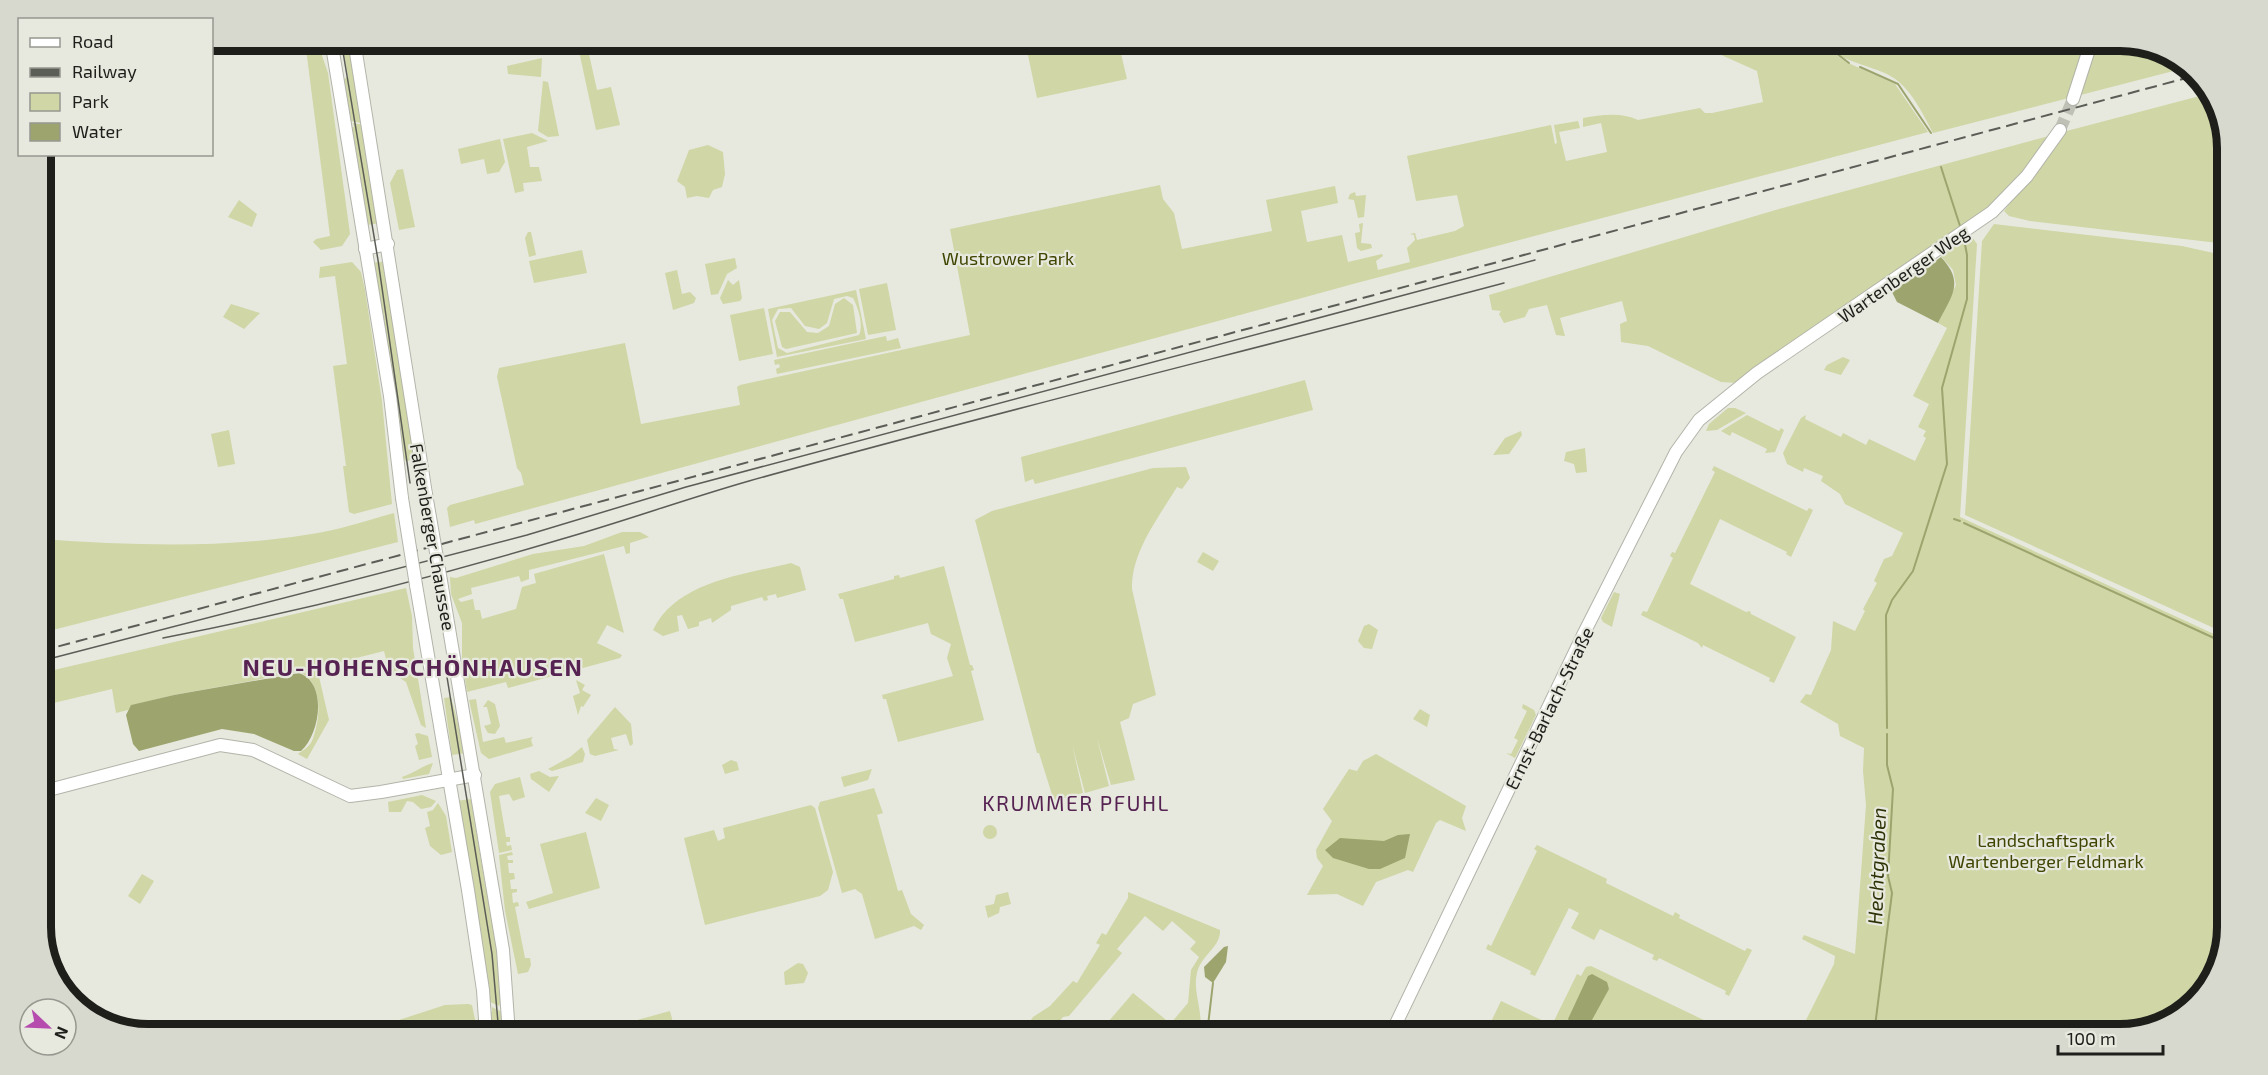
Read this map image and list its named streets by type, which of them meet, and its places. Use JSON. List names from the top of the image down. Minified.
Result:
{"streets":{"main road":["Wartenberger Weg","Falkenberger Chaussee","Ernst-Barlach-Straße"]},"crossings":[["Wartenberger Weg","Ernst-Barlach-Straße"]],"districts":["NEU-HOHENSCHÖNHAUSEN","KRUMMER PFUHL"],"water":["Hechtgraben"],"parks":["Wustrower Park","Landschaftspark Wartenberger Feldmark"],"legend":["Road","Railway","Park","Water"],"scale_bar":"100 m","north":"bottom right"}
